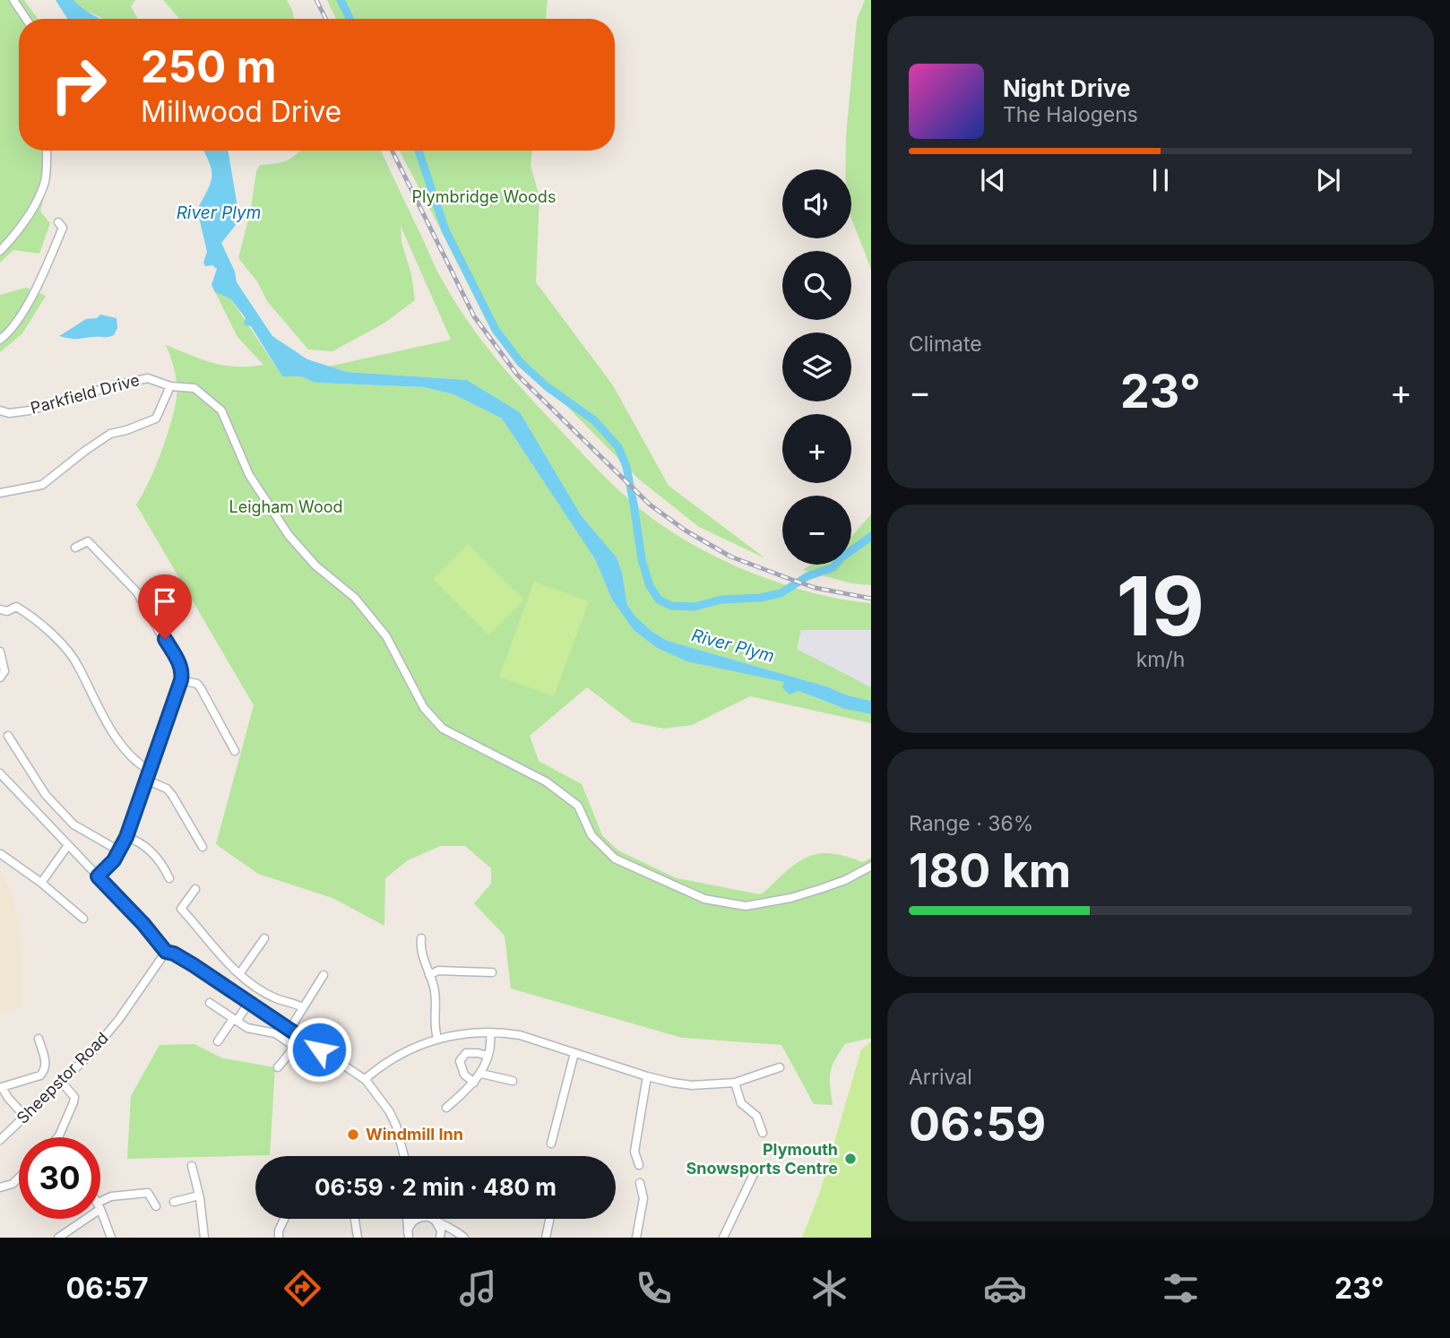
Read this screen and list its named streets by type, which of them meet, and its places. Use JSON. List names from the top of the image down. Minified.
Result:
{"streets":{"street":["Parkfield Drive","Sheepstor Road"]},"water":["River Plym"],"parks":["Plymbridge Woods","Leigham Wood"],"places":["Windmill Inn","Plymouth Snowsports Centre"],"page":{"turn":["250 m","Millwood Drive"],"song":["Night Drive","The Halogens"],"map_buttons":["+","−"],"tile":["Climate",["19","km/h"],["Range · 36%","180 km"],["Arrival","06:59"]],"heat":["−","23°","+"],"limit":"30","trip":"06:59 · 2 min · 480 m","tabs":["06:57","23°"]}}
